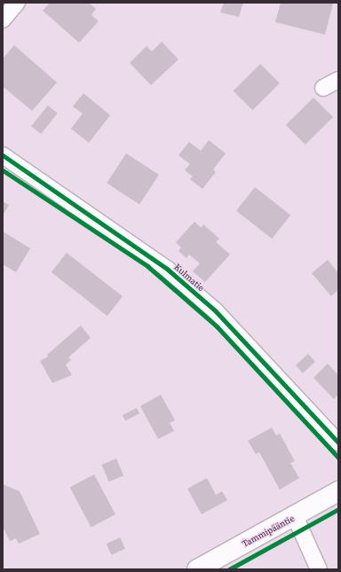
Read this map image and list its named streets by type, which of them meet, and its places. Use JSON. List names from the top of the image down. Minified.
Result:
{"streets":{"street":["Kulmatie","Tammipääntie"]}}
